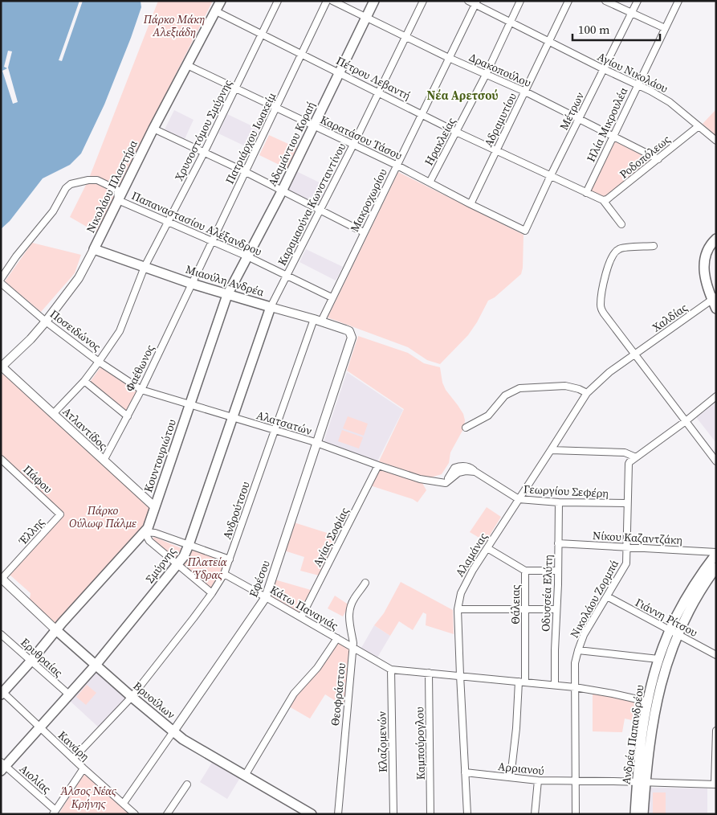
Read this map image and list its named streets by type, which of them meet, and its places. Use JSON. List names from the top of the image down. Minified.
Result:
{"streets":{"main road":["Αδαμάντιου Κοραή","Νικολάου Πλαστήρα","Μιαούλη Ανδρέα","Κουντουριώτου","Σμύρνης","Βρυούλων","Ανδρέα Παπανδρέου"],"street":["Δρακοπούλου","Αγίου Νικολάου","Πέτρου Λεβαντή","Μέτρων","Αδραμυτίου","Ηλία Μικρουλέα","Χρυσοστόμου Σμύρνης","Καρατάσου Τάσου","Πατριάρχου Ιωακείμ","Ηρακλείας","Ροδοπόλεως","Μακροχωρίου","Καραμαούνα Κωνσταντίνου","Παπαναστασίου Αλέξανδρου","Χαλδίας","Ποσειδώνος","Φαέθωνος","Αλατσατών","Ατλαντίδος","Πάφου","Γεωργίου Σεφέρη","Ανδρούτσου","Έλλης","Αγίας Σοφίας","Νίκου Καζαντζάκη","Αλαμάνας","Εφέσου","Οδυσσέα Ελύτη","Νικολάου Ζορμπά","Θάλειας","Κάτω Παναγιάς","Γιάννη Ρίτσου","Ερυθραίας","Θεοφράστου","Κλαζομενών","Καμπούρογλου","Κανάρη","Αρριανού","Αιολίας"]},"crossings":[["Δρακοπούλου","Μέτρων"],["Δρακοπούλου","Αδραμυτίου"],["Δρακοπούλου","Ηλία Μικρουλέα"],["Δρακοπούλου","Ηρακλείας"],["Δρακοπούλου","Αδαμάντιου Κοραή"],["Δρακοπούλου","Ροδοπόλεως"],["Δρακοπούλου","Μακροχωρίου"],["Δρακοπούλου","Καραμαούνα Κωνσταντίνου"],["Αγίου Νικολάου","Μέτρων"],["Αγίου Νικολάου","Αδραμυτίου"],["Αγίου Νικολάου","Ηλία Μικρουλέα"],["Αγίου Νικολάου","Ηρακλείας"],["Αγίου Νικολάου","Ροδοπόλεως"],["Αγίου Νικολάου","Μακροχωρίου"],["Πέτρου Λεβαντή","Μέτρων"],["Πέτρου Λεβαντή","Αδραμυτίου"],["Πέτρου Λεβαντή","Ηλία Μικρουλέα"],["Πέτρου Λεβαντή","Χρυσοστόμου Σμύρνης"],["Πέτρου Λεβαντή","Πατριάρχου Ιωακείμ"],["Πέτρου Λεβαντή","Ηρακλείας"],["Πέτρου Λεβαντή","Αδαμάντιου Κοραή"],["Πέτρου Λεβαντή","Ροδοπόλεως"],["Πέτρου Λεβαντή","Νικολάου Πλαστήρα"],["Πέτρου Λεβαντή","Μακροχωρίου"],["Πέτρου Λεβαντή","Καραμαούνα Κωνσταντίνου"],["Μέτρων","Καρατάσου Τάσου"],["Αδραμυτίου","Καρατάσου Τάσου"],["Χρυσοστόμου Σμύρνης","Καρατάσου Τάσου"],["Χρυσοστόμου Σμύρνης","Παπαναστασίου Αλέξανδρου"],["Χρυσοστόμου Σμύρνης","Μιαούλη Ανδρέα"],["Χρυσοστόμου Σμύρνης","Ποσειδώνος"],["Χρυσοστόμου Σμύρνης","Ατλαντίδος"],["Καρατάσου Τάσου","Πατριάρχου Ιωακείμ"],["Καρατάσου Τάσου","Ηρακλείας"],["Καρατάσου Τάσου","Αδαμάντιου Κοραή"],["Καρατάσου Τάσου","Νικολάου Πλαστήρα"],["Καρατάσου Τάσου","Μακροχωρίου"],["Καρατάσου Τάσου","Καραμαούνα Κωνσταντίνου"],["Πατριάρχου Ιωακείμ","Παπαναστασίου Αλέξανδρου"],["Πατριάρχου Ιωακείμ","Μιαούλη Ανδρέα"],["Πατριάρχου Ιωακείμ","Φαέθωνος"],["Αδαμάντιου Κοραή","Παπαναστασίου Αλέξανδρου"],["Αδαμάντιου Κοραή","Μιαούλη Ανδρέα"],["Αδαμάντιου Κοραή","Κουντουριώτου"],["Νικολάου Πλαστήρα","Παπαναστασίου Αλέξανδρου"],["Νικολάου Πλαστήρα","Μιαούλη Ανδρέα"],["Νικολάου Πλαστήρα","Ποσειδώνος"],["Νικολάου Πλαστήρα","Ατλαντίδος"],["Μακροχωρίου","Παπαναστασίου Αλέξανδρου"],["Μακροχωρίου","Μιαούλη Ανδρέα"],["Μακροχωρίου","Ανδρούτσου"],["Καραμαούνα Κωνσταντίνου","Παπαναστασίου Αλέξανδρου"],["Καραμαούνα Κωνσταντίνου","Μιαούλη Ανδρέα"],["Καραμαούνα Κωνσταντίνου","Σμύρνης"],["Μιαούλη Ανδρέα","Φαέθωνος"],["Μιαούλη Ανδρέα","Κουντουριώτου"],["Μιαούλη Ανδρέα","Ανδρούτσου"],["Μιαούλη Ανδρέα","Σμύρνης"],["Μιαούλη Ανδρέα","Εφέσου"],["Χαλδίας","Αλαμάνας"],["Ποσειδώνος","Φαέθωνος"],["Ποσειδώνος","Αλατσατών"],["Φαέθωνος","Αλατσατών"],["Φαέθωνος","Ατλαντίδος"],["Αλατσατών","Κουντουριώτου"],["Αλατσατών","Γεωργίου Σεφέρη"],["Αλατσατών","Ανδρούτσου"],["Αλατσατών","Αγίας Σοφίας"],["Αλατσατών","Σμύρνης"],["Αλατσατών","Εφέσου"],["Ατλαντίδος","Κουντουριώτου"],["Κουντουριώτου","Ερυθραίας"],["Κουντουριώτου","Βρυούλων"],["Κουντουριώτου","Κανάρη"],["Πάφου","Έλλης"],["Γεωργίου Σεφέρη","Αλαμάνας"],["Γεωργίου Σεφέρη","Οδυσσέα Ελύτη"],["Γεωργίου Σεφέρη","Νικολάου Ζορμπά"],["Ανδρούτσου","Κάτω Παναγιάς"],["Ανδρούτσου","Βρυούλων"],["Ανδρούτσου","Κανάρη"],["Έλλης","Βρυούλων"],["Αγίας Σοφίας","Κάτω Παναγιάς"],["Νίκου Καζαντζάκη","Οδυσσέα Ελύτη"],["Νίκου Καζαντζάκη","Νικολάου Ζορμπά"],["Νίκου Καζαντζάκη","Ανδρέα Παπανδρέου"],["Αλαμάνας","Θάλειας"],["Αλαμάνας","Αρριανού"],["Σμύρνης","Ερυθραίας"],["Σμύρνης","Βρυούλων"],["Σμύρνης","Κανάρη"],["Σμύρνης","Αιολίας"],["Εφέσου","Κάτω Παναγιάς"],["Εφέσου","Βρυούλων"],["Εφέσου","Κανάρη"],["Νικολάου Ζορμπά","Γιάννη Ρίτσου"],["Νικολάου Ζορμπά","Αρριανού"],["Θάλειας","Αρριανού"],["Κάτω Παναγιάς","Θεοφράστου"],["Κάτω Παναγιάς","Κλαζομενών"],["Γιάννη Ρίτσου","Ανδρέα Παπανδρέου"],["Ανδρέα Παπανδρέου","Αρριανού"]],"districts":["Νέα Αρετσού"],"parks":["Πάρκο Μάκη Αλεξιάδη","Πάρκο Ούλωφ Πάλμε","Πλατεία Ύδρας","Άλσος Νέας Κρήνης"],"scale_bar":"100 m"}
